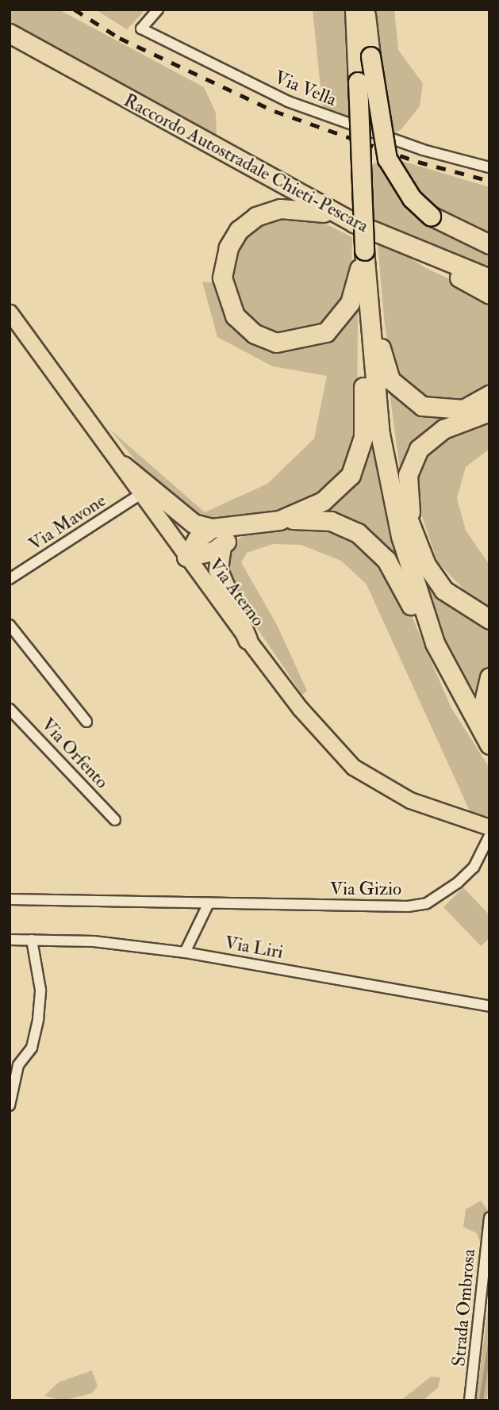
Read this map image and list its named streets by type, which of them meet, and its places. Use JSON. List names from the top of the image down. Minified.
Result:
{"streets":{"highway":["Raccordo Autostradale Chieti-Pescara"],"main road":["Via Aterno"],"street":["Via Vella","Via Mavone","Via Orfento","Via Gizio","Via Liri","Strada Ombrosa"]},"crossings":[["Via Mavone","Via Aterno"]]}
